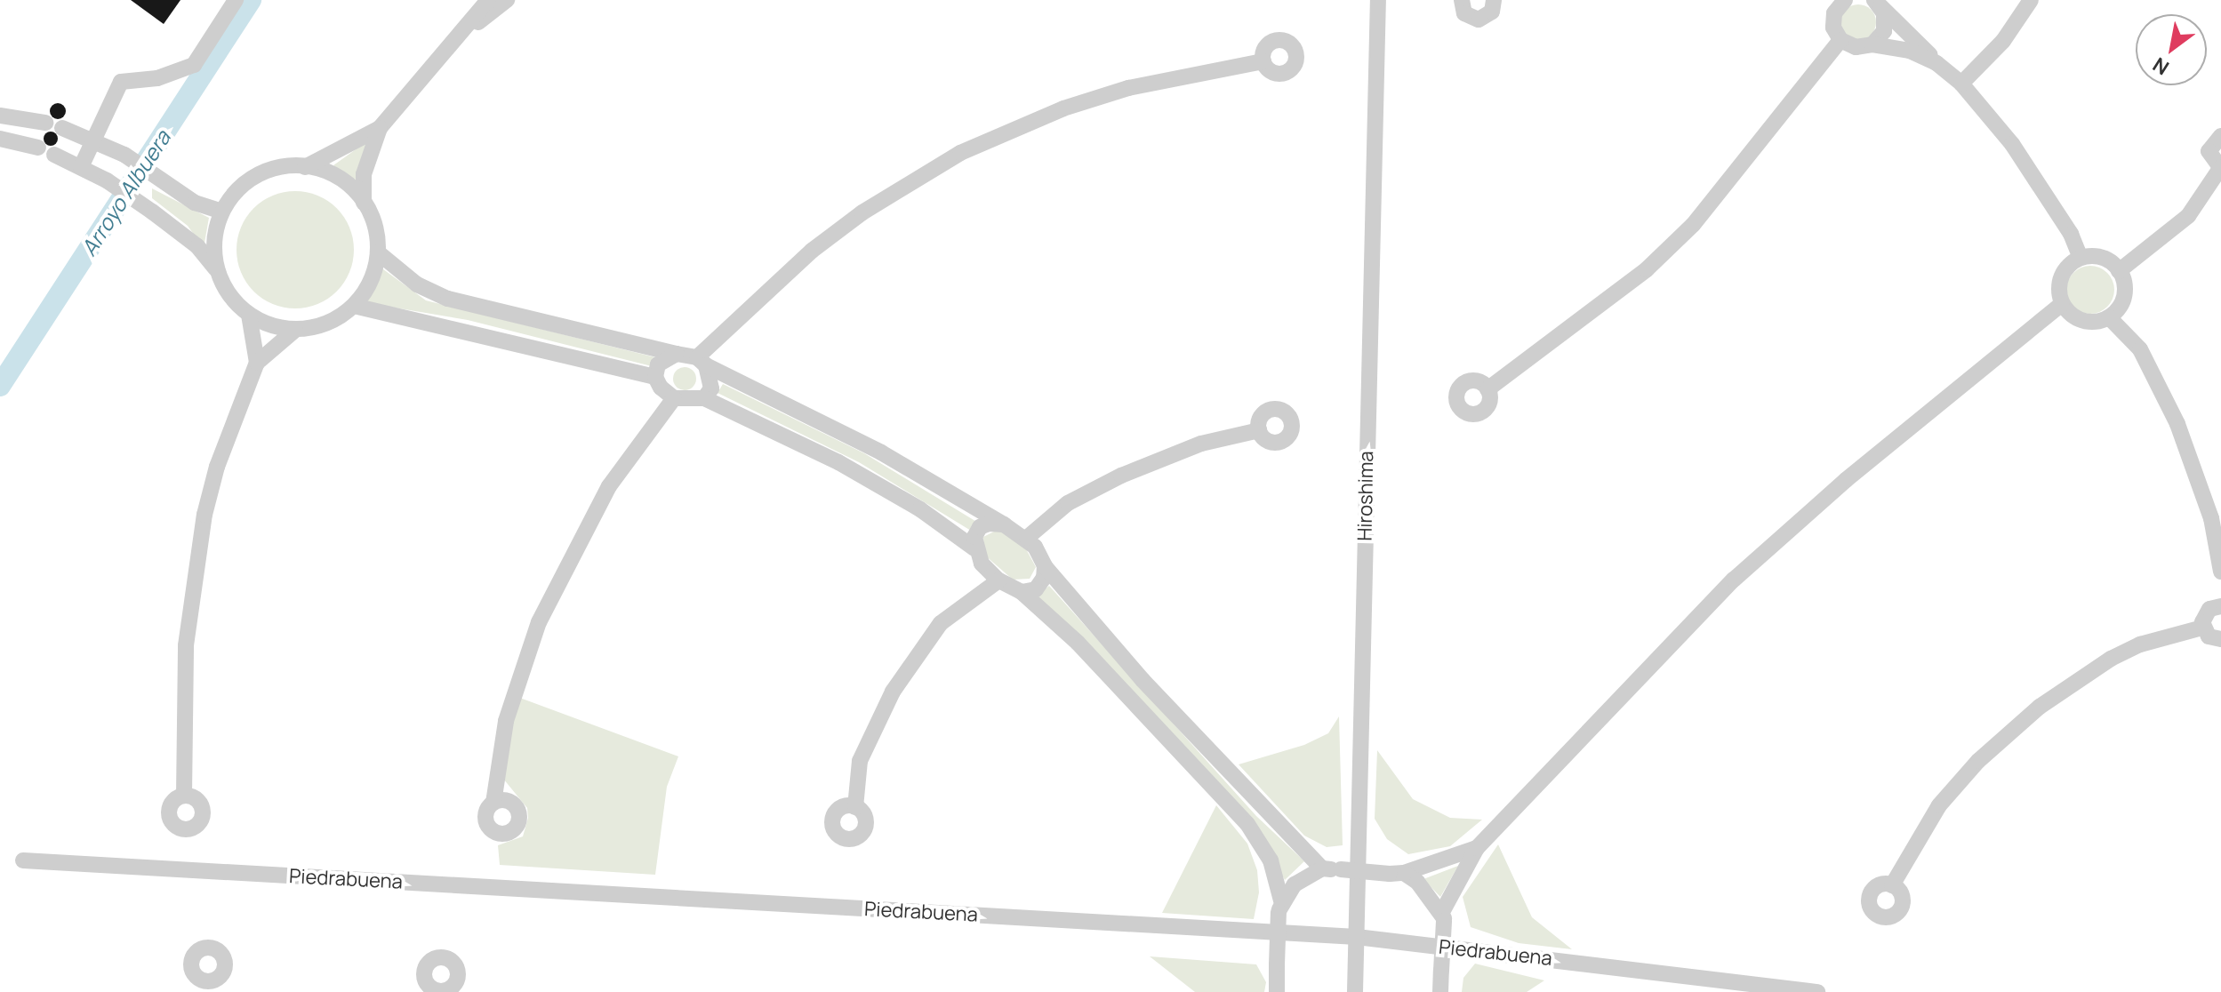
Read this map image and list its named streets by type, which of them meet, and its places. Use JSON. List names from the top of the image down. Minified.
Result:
{"streets":{"street":["Hiroshima","Piedrabuena"]},"crossings":[["Hiroshima","Piedrabuena"]],"water":["Arroyo Albuera"],"north":"bottom left"}
